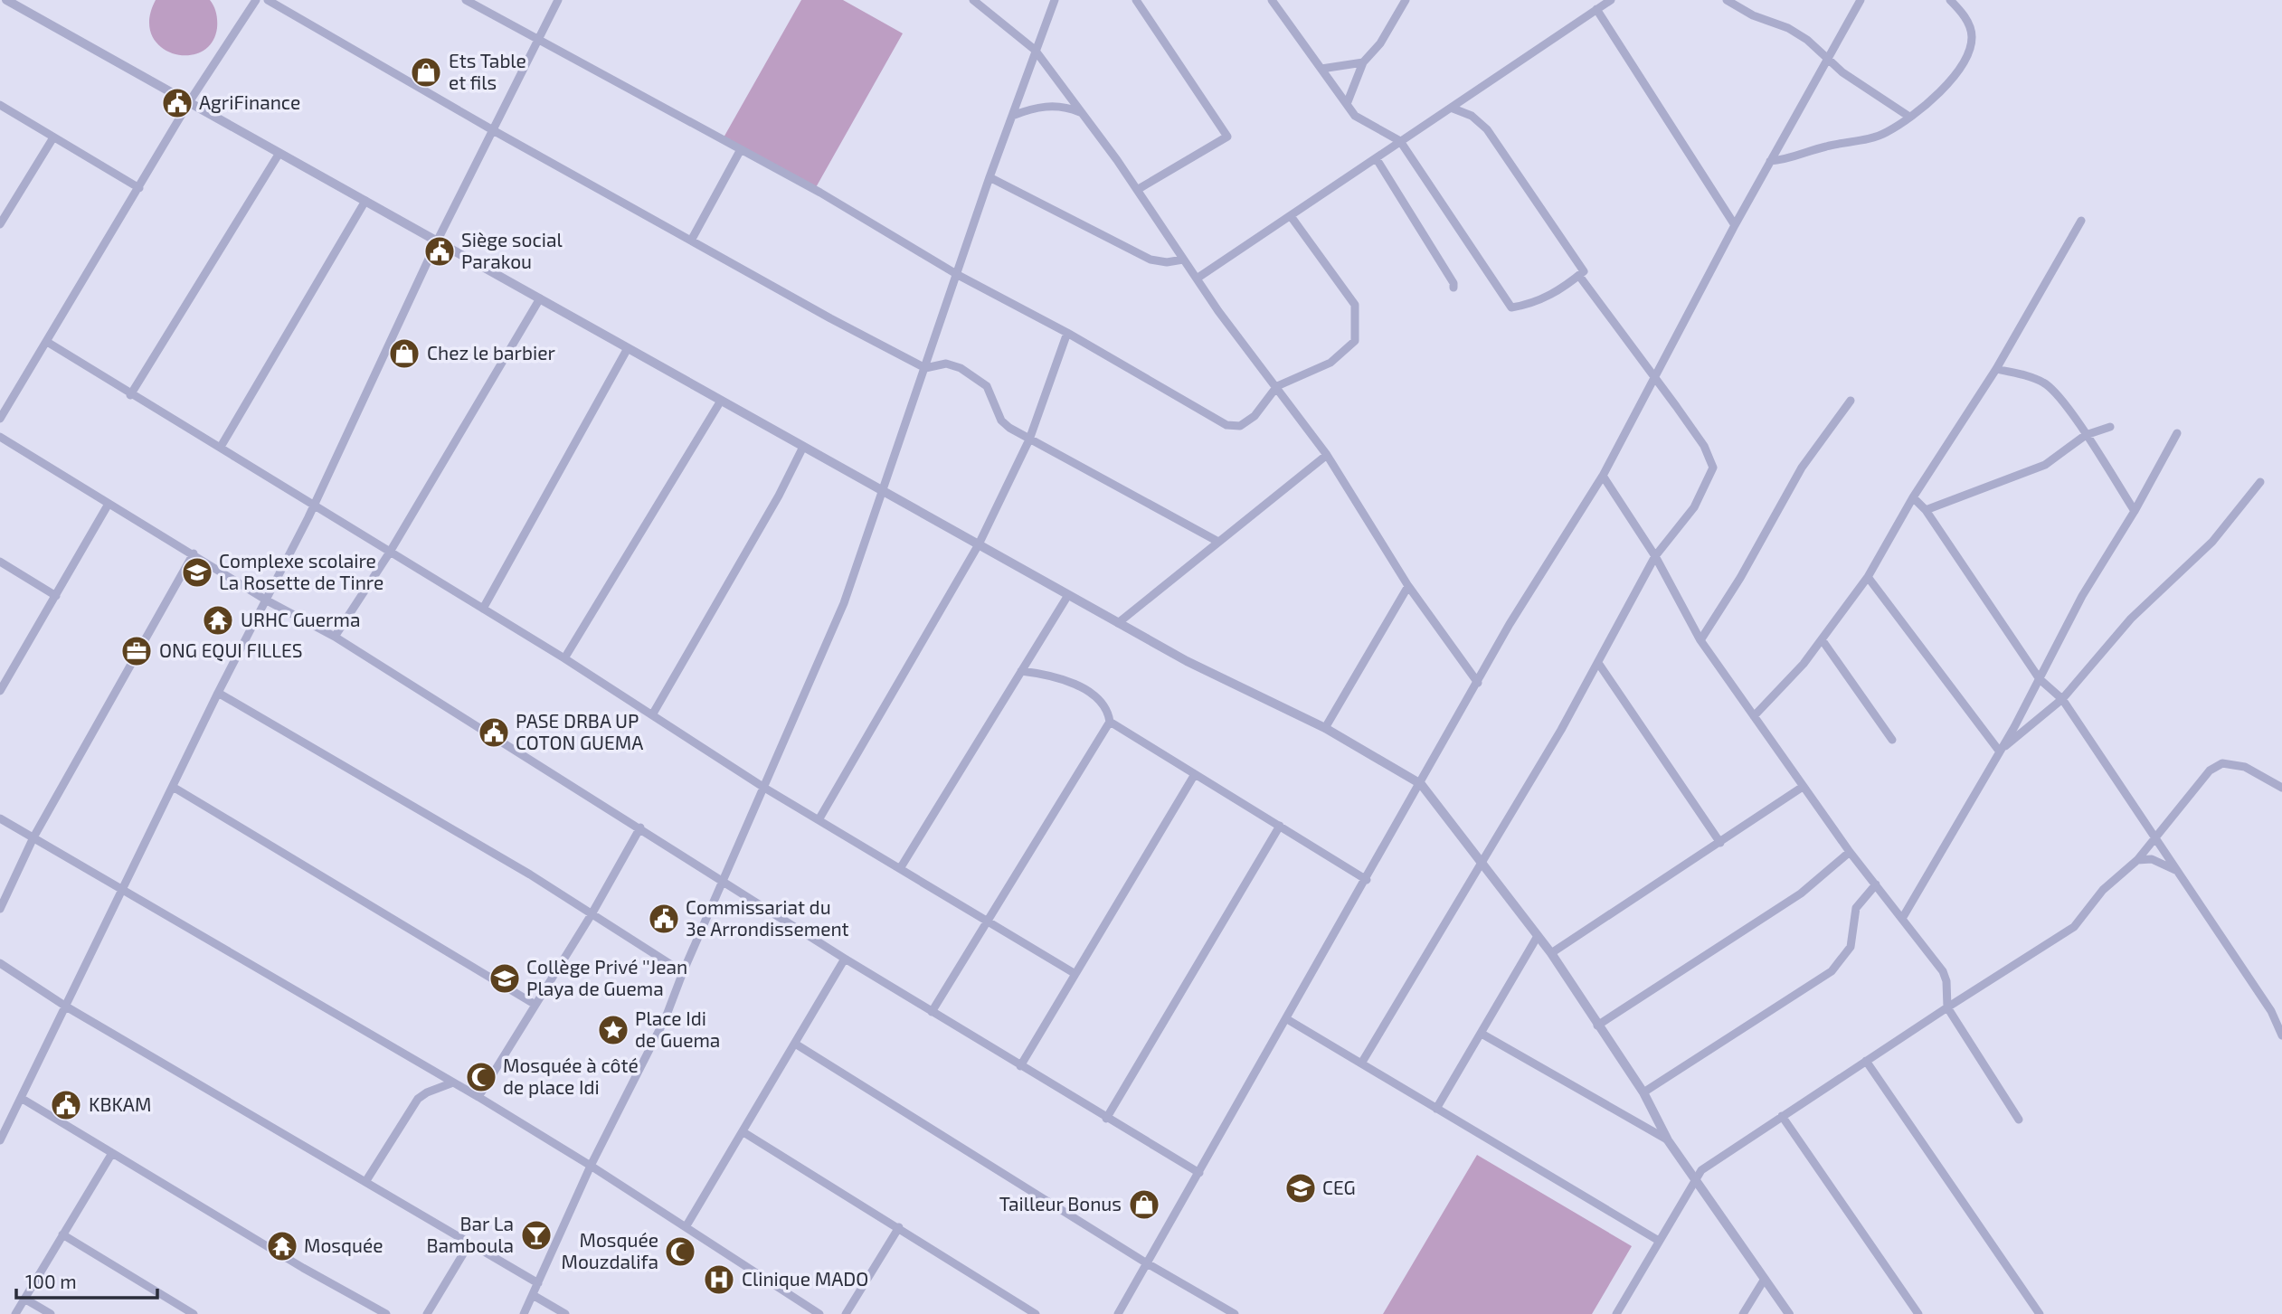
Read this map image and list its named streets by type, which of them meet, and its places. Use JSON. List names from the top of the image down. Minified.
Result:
{"places":{"shop":["Ets Table et fils","Chez le barbier","Tailleur Bonus"],"public building":["AgriFinance","Siège social Parakou","PASE DRBA UP COTON GUEMA","Commissariat du 3e Arrondissement","KBKAM"],"school or university":["Complexe scolaire La Rosette de Tinre","Collège Privé ''Jean Playa de Guema","CEG"],"temple":["URHC Guerma","Mosquée"],"office":["ONG EQUI FILLES"],"place":["Place Idi de Guema"],"mosque":["Mosquée à côté de place Idi","Mosquée Mouzdalifa"],"bar":["Bar La Bamboula"],"hospital":["Clinique MADO"]},"scale_bar":"100 m"}
